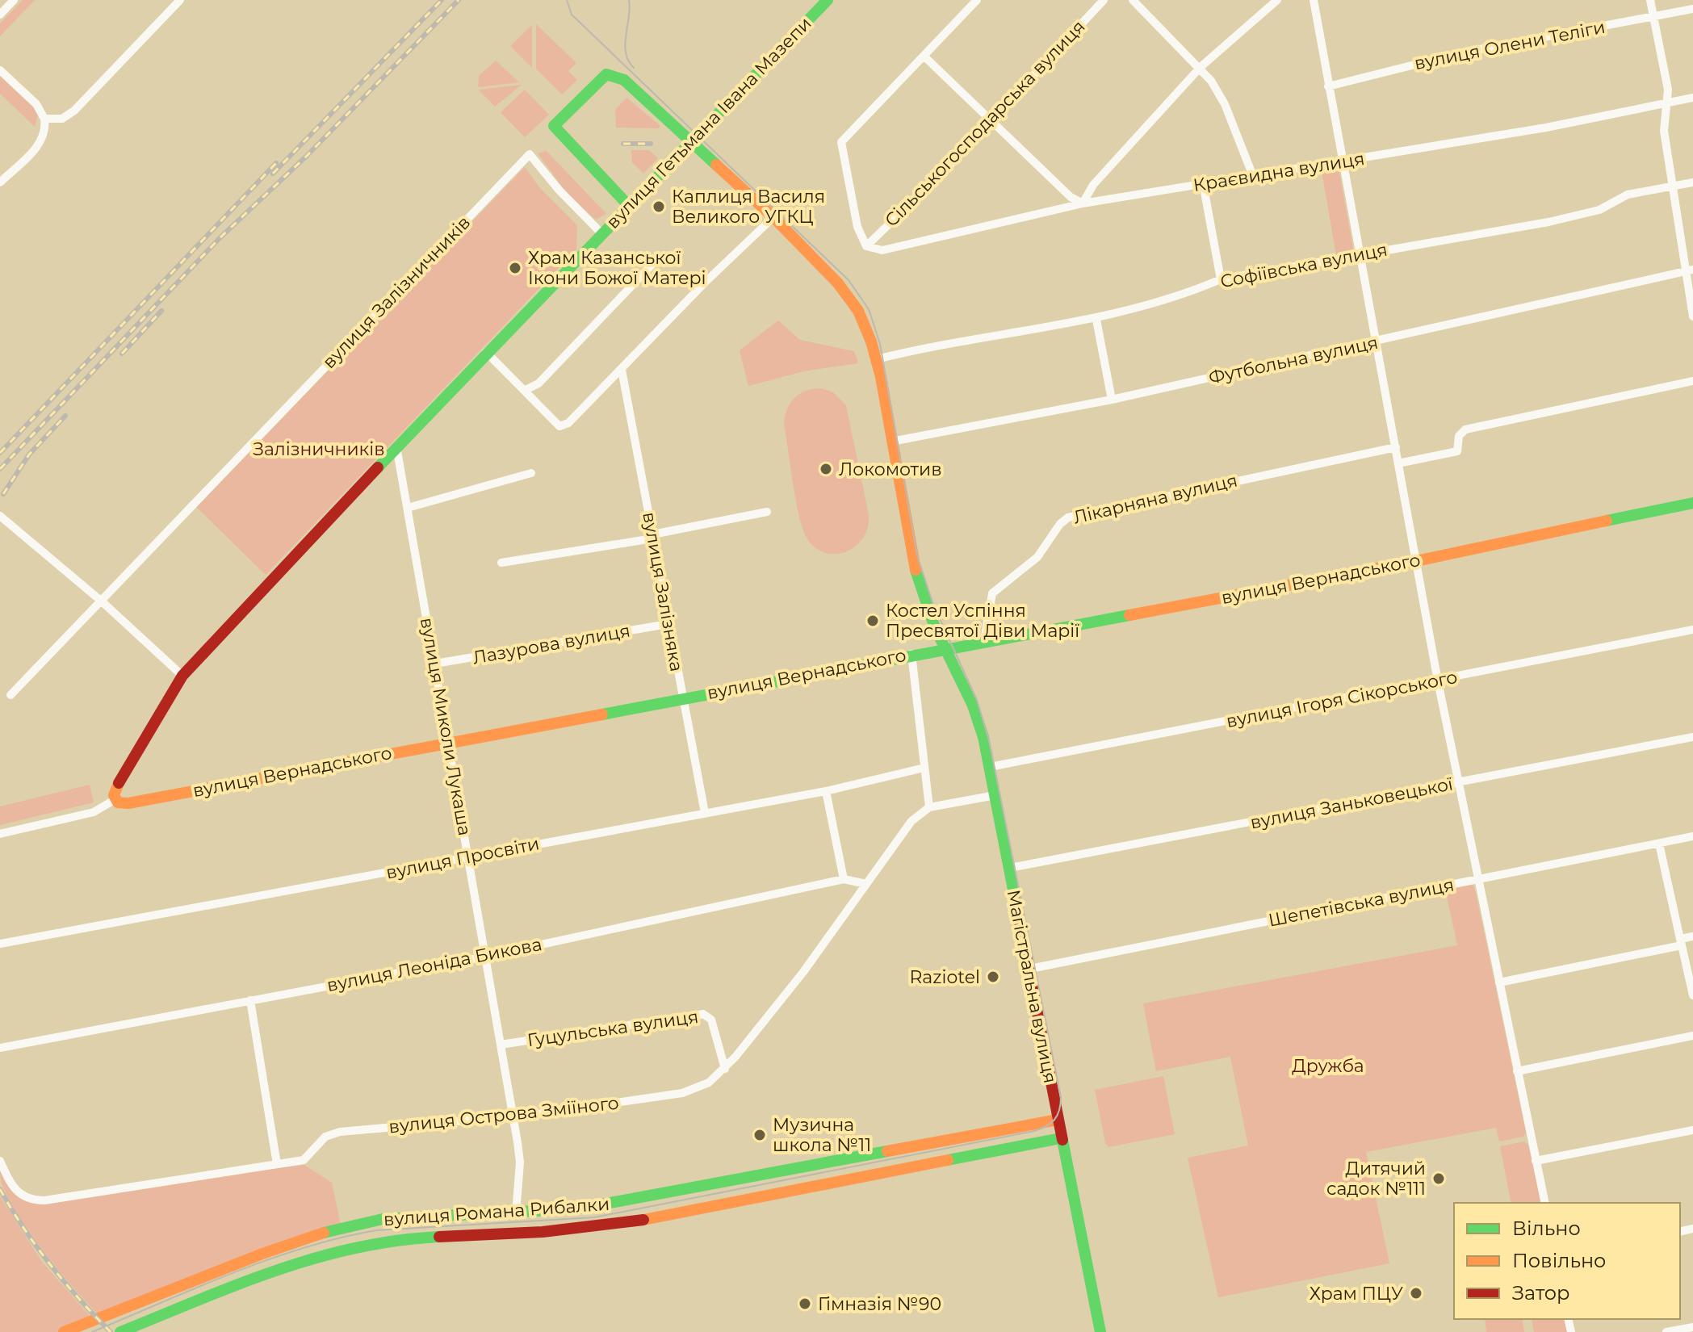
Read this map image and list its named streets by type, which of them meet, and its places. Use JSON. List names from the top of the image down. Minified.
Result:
{"streets":{"main road":["вулиця Гетьмана Івана Мазепи","вулиця Вернадського","Магістральна вулиця","вулиця Романа Рибалки"],"street":["вулиця Олени Теліги","Сільськогосподарська вулиця","Краєвидна вулиця","Софіївська вулиця","вулиця Залізничників","Футбольна вулиця","Лікарняна вулиця","вулиця Залізняка","Лазурова вулиця","вулиця Ігоря Сікорського","вулиця Миколи Лукаша","вулиця Заньковецької","вулиця Просвіти","Шепетівська вулиця","вулиця Леоніда Бикова","Гуцульська вулиця","вулиця Острова Зміїного"]},"crossings":[["вулиця Гетьмана Івана Мазепи","вулиця Залізничників"],["вулиця Гетьмана Івана Мазепи","вулиця Вернадського"],["вулиця Гетьмана Івана Мазепи","вулиця Миколи Лукаша"],["вулиця Гетьмана Івана Мазепи","Магістральна вулиця"],["Сільськогосподарська вулиця","Краєвидна вулиця"],["Софіївська вулиця","Магістральна вулиця"],["Футбольна вулиця","Магістральна вулиця"],["Лікарняна вулиця","вулиця Вернадського"],["вулиця Вернадського","вулиця Залізняка"],["вулиця Вернадського","вулиця Миколи Лукаша"],["вулиця Вернадського","Магістральна вулиця"],["вулиця Залізняка","Лазурова вулиця"],["вулиця Залізняка","вулиця Просвіти"],["Лазурова вулиця","вулиця Миколи Лукаша"],["вулиця Ігоря Сікорського","Магістральна вулиця"],["вулиця Миколи Лукаша","вулиця Просвіти"],["вулиця Миколи Лукаша","вулиця Леоніда Бикова"],["вулиця Миколи Лукаша","Гуцульська вулиця"],["вулиця Миколи Лукаша","вулиця Острова Зміїного"],["вулиця Миколи Лукаша","вулиця Романа Рибалки"],["вулиця Заньковецької","Магістральна вулиця"],["Шепетівська вулиця","Магістральна вулиця"],["вулиця Леоніда Бикова","вулиця Острова Зміїного"],["Магістральна вулиця","вулиця Романа Рибалки"],["Гуцульська вулиця","вулиця Острова Зміїного"]],"parks":["Залізничників","Дружба"],"places":["Каплиця Василя Великого УГКЦ","Храм Казанської Ікони Божої Матері","Локомотив","Костел Успіння Пресвятої Діви Марії","Raziotel","Музична школа №11","Дитячий садок №111","Храм ПЦУ","Гімназія №90"],"legend":["Вільно","Повільно","Затор"]}
